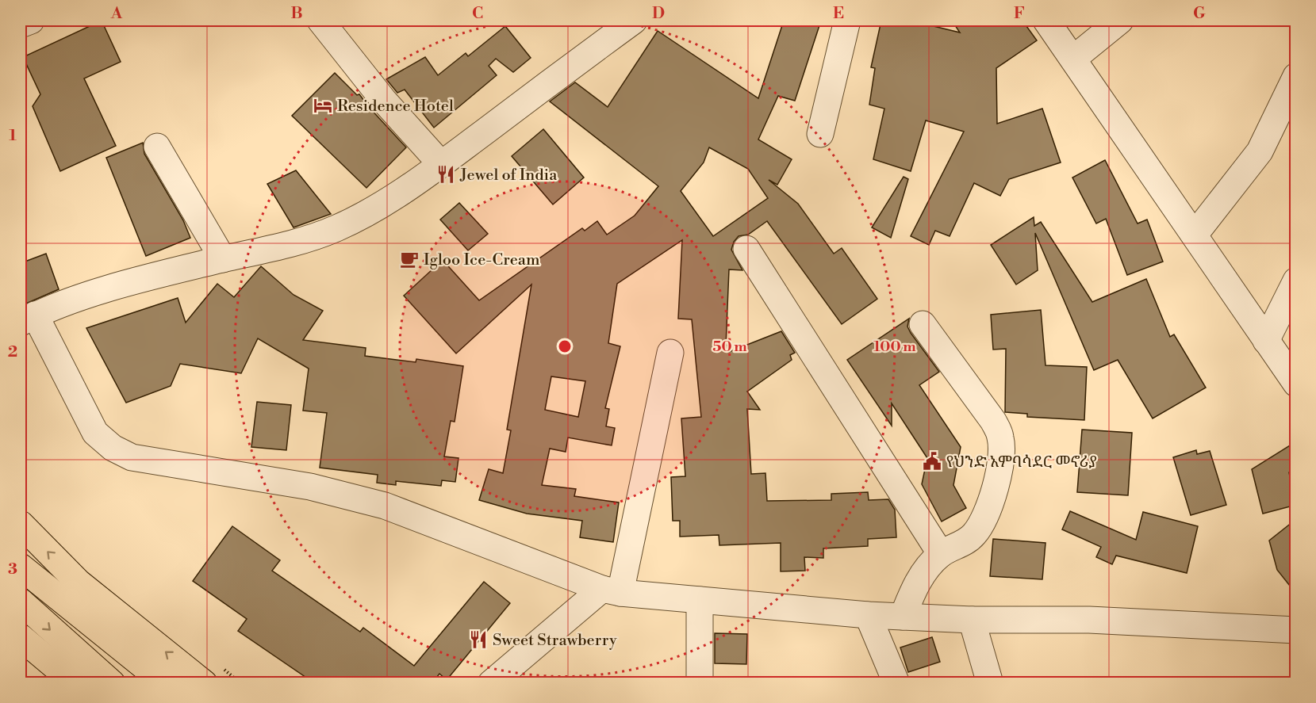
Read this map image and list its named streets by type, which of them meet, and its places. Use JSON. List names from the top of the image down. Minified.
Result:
{"places":{"hotel":["Residence Hotel"],"restaurant":["Jewel of India","Sweet Strawberry"],"cafe":["Igloo Ice-Cream"],"public building":["የህንድ አምባሳደር መኖሪያ"]},"grid":{"columns":["A","B","C","D","E","F","G"],"rows":["1","2","3"]},"rings":["50 m","100 m"]}
